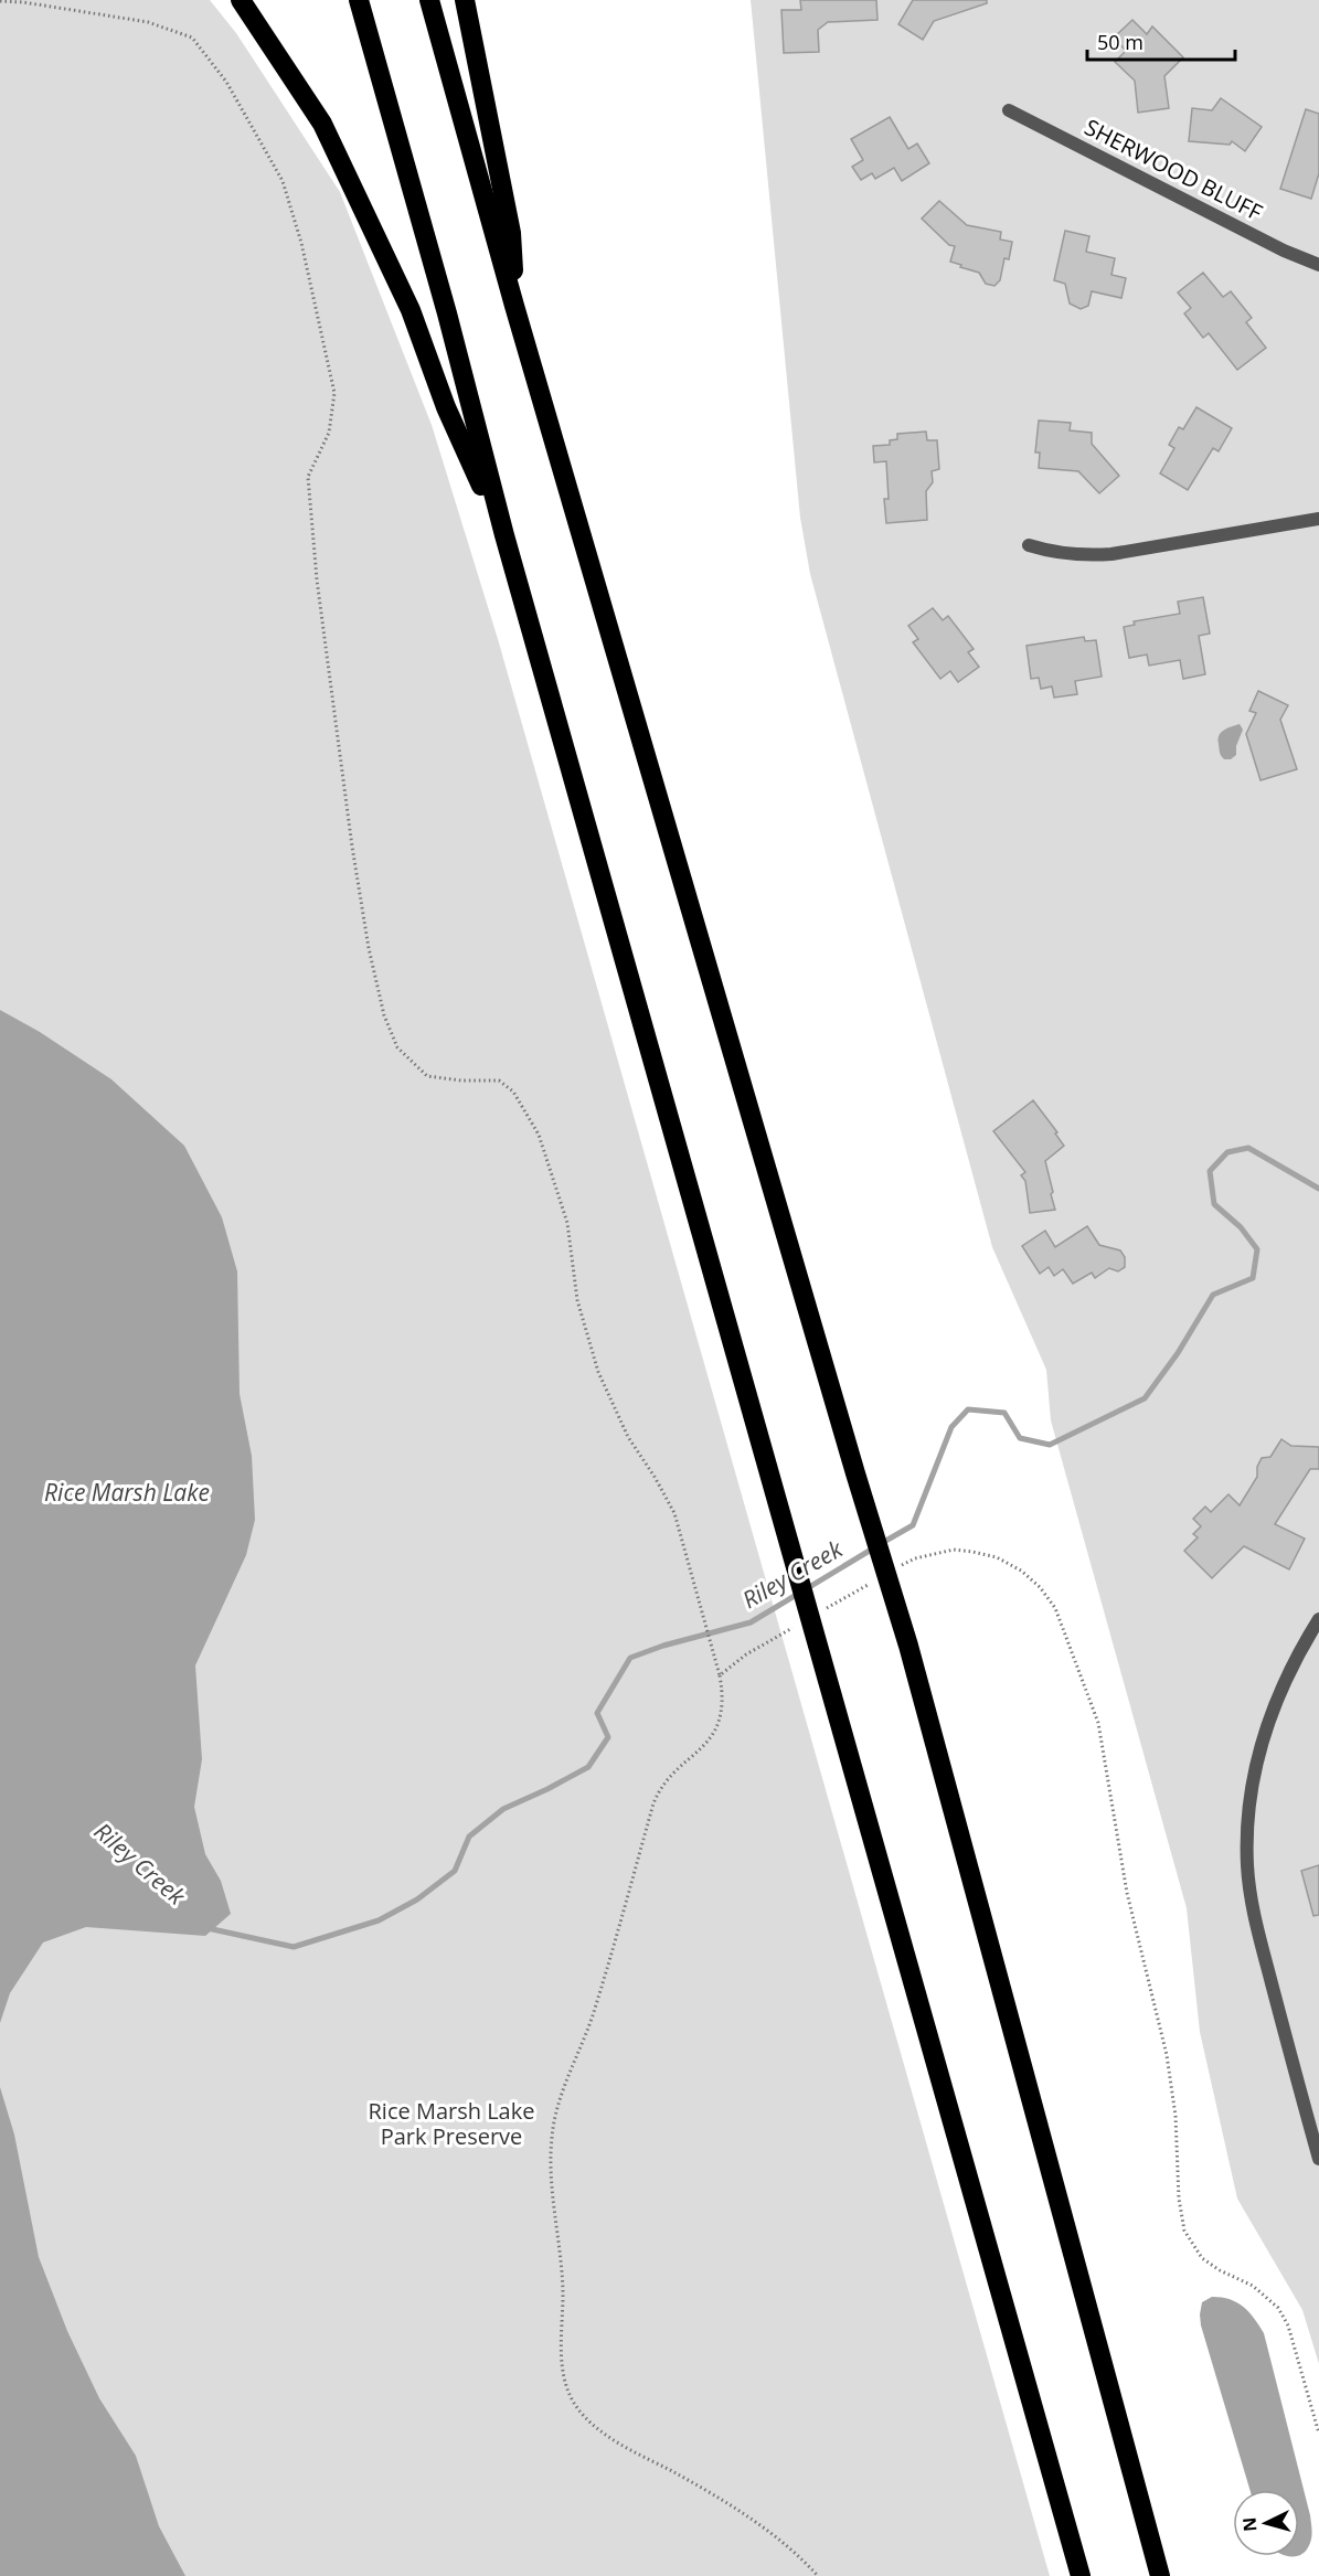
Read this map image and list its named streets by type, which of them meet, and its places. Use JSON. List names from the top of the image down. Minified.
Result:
{"streets":{"street":["SHERWOOD BLUFF"]},"water":["Rice Marsh Lake","Riley Creek"],"parks":["Rice Marsh Lake Park Preserve"],"scale_bar":"50 m","north":"left"}
